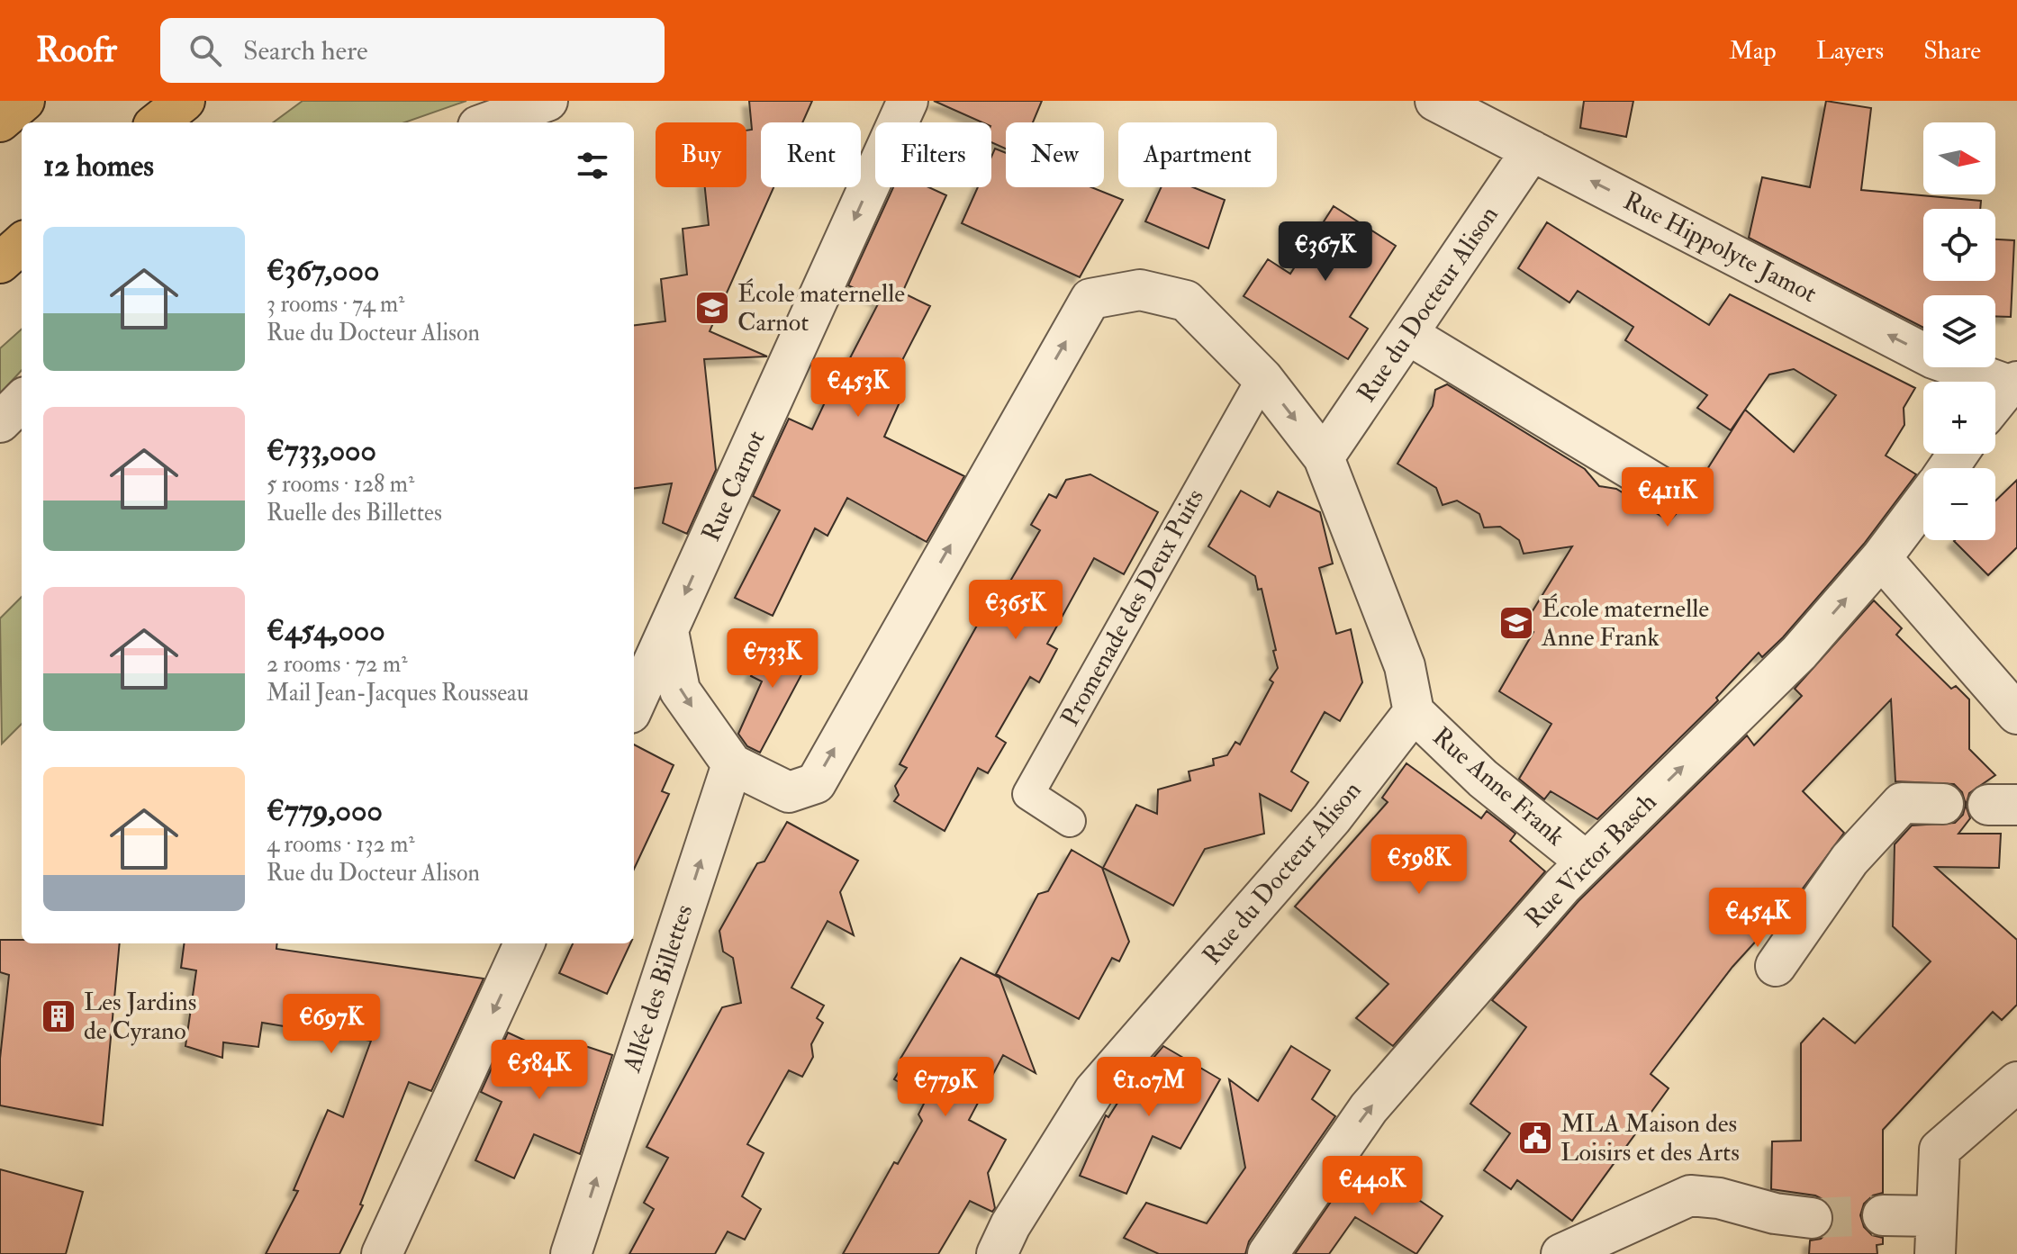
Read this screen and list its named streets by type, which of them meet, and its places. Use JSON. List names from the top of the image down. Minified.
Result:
{"streets":{"street":["Rue Hippolyte Jamot","Rue du Docteur Alison","Rue Carnot","Promenade des Deux Puits","Rue Anne Frank","Rue Victor Basch","Allée des Billettes"]},"crossings":[["Rue Hippolyte Jamot","Rue du Docteur Alison"],["Rue du Docteur Alison","Rue Anne Frank"],["Rue Anne Frank","Rue Victor Basch"]],"one_way":["Rue Carnot","Rue Victor Basch"],"places":{"school or university":["École maternelle Carnot","École maternelle Anne Frank"],"building":["Les Jardins de Cyrano"],"public building":["MLA Maison des Loisirs et des Arts"]},"north":"right","page":{"header":"Roofr","search":"Search here","nav":["Map","Layers","Share"],"map_buttons":["+","−"],"chip":["Buy","Rent","Filters","New","Apartment"],"heading":"12 homes","list":[{"name":"€367,000","note":"3 rooms · 74 m² · Rue du Docteur Alison"},{"name":"€733,000","note":"5 rooms · 128 m² · Ruelle des Billettes"},{"name":"€454,000","note":"2 rooms · 72 m² · Mail Jean-Jacques Rousseau"},{"name":"€779,000","note":"4 rooms · 132 m² · Rue du Docteur Alison"}],"price":["€367K","€453K","€411K","€365K","€733K","€598K","€454K","€697K","€584K","€779K","€1.07M","€440K"]}}
